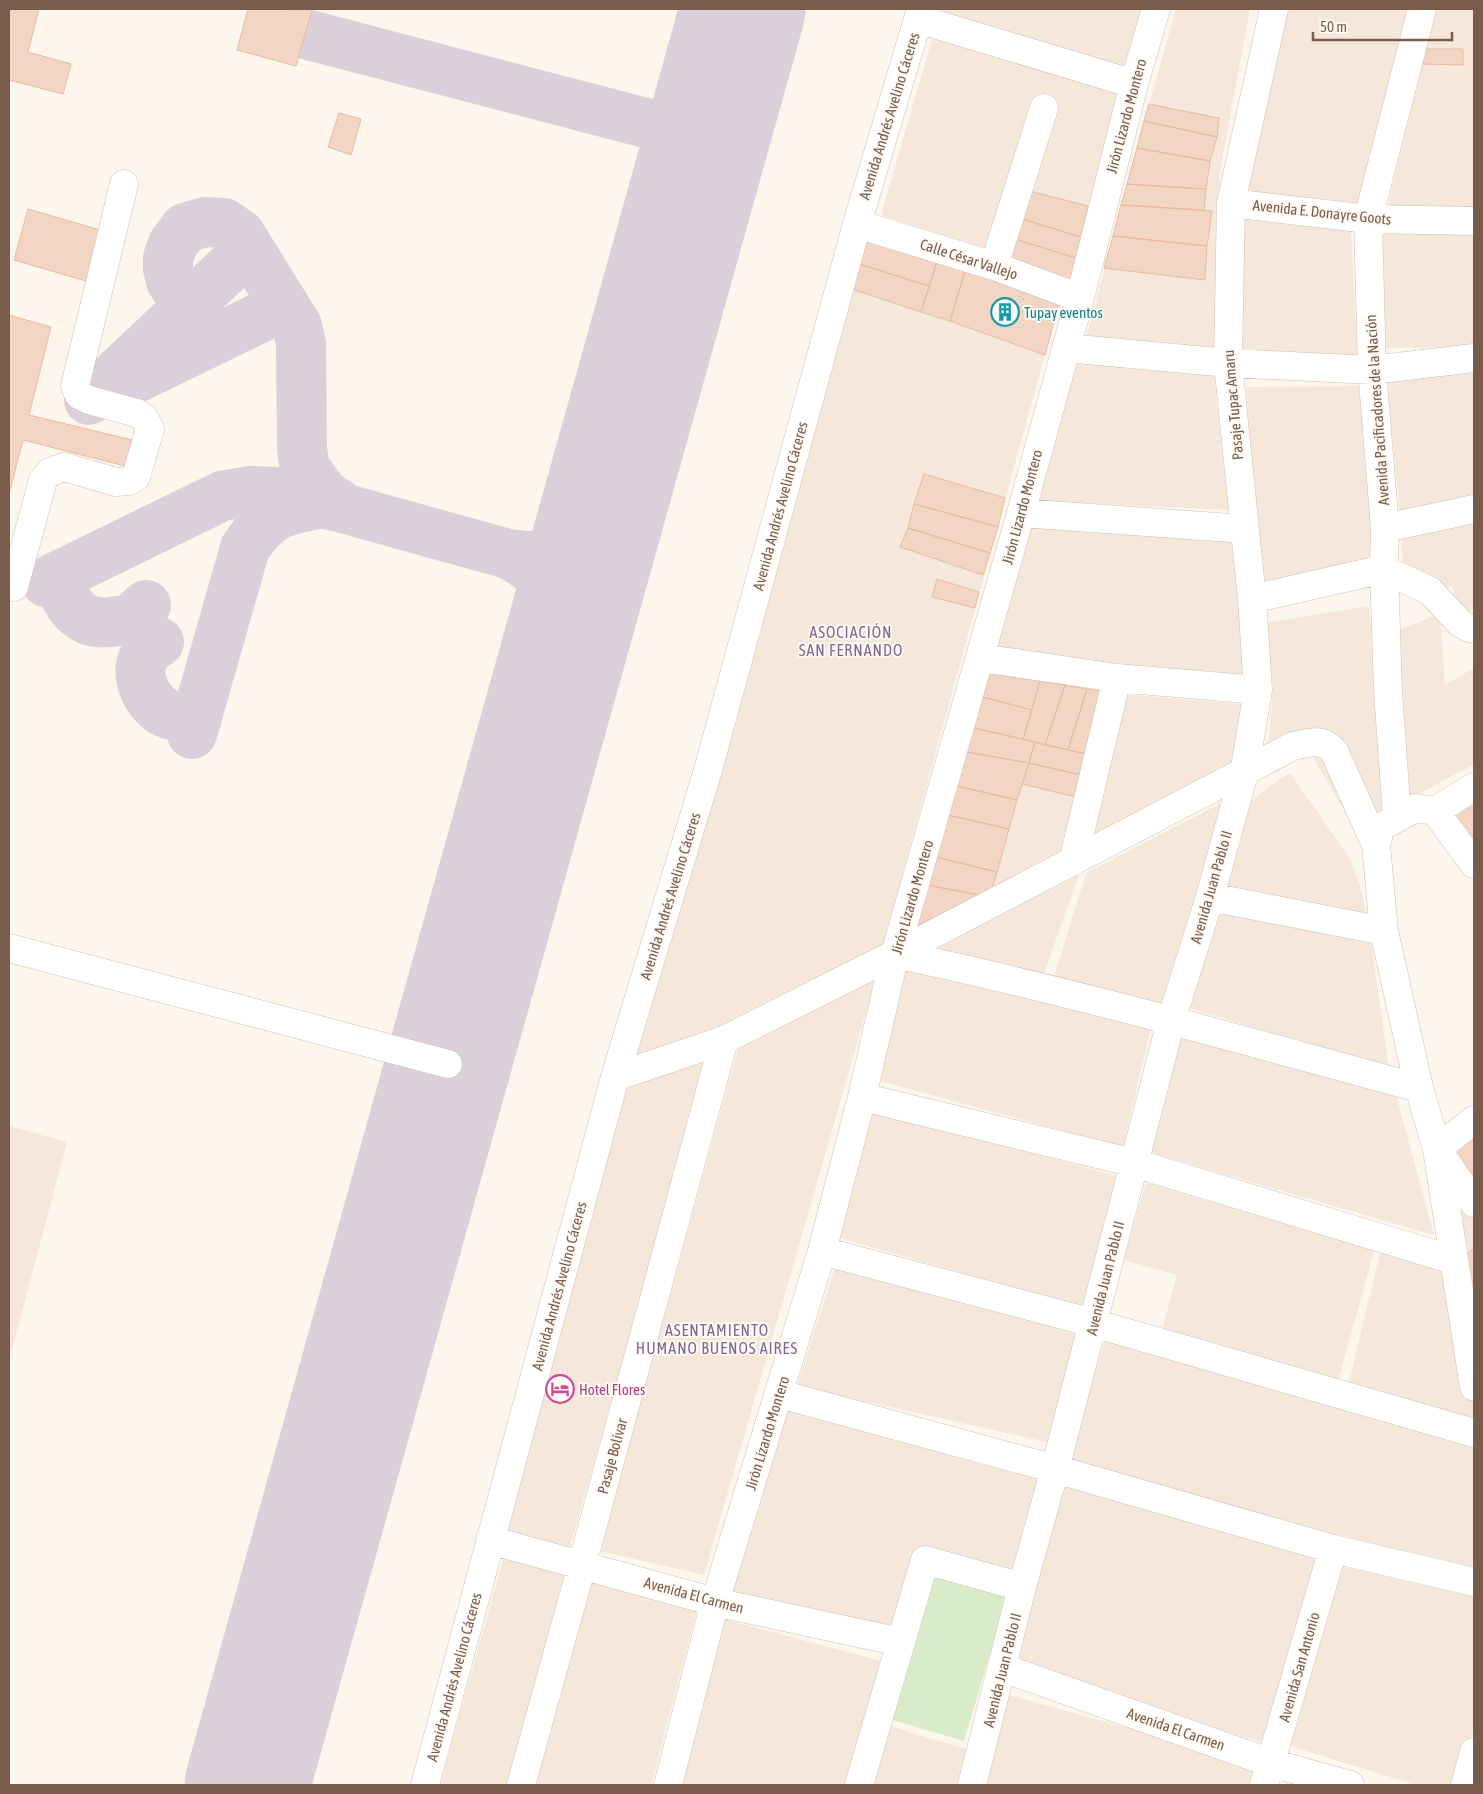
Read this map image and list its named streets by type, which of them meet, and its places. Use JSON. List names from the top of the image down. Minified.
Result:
{"streets":{"street":["Avenida Andrés Avelino Cáceres","Jirón Lizardo Montero","Avenida E. Donayre Goots","Calle César Vallejo","Pasaje Tupac Amaru","Avenida Pacificadores de la Nación","Avenida Juan Pablo II","Pasaje Bolívar","Avenida El Carmen","Avenida San Antonio"]},"crossings":[["Avenida Andrés Avelino Cáceres","Calle César Vallejo"],["Avenida Andrés Avelino Cáceres","Avenida El Carmen"],["Jirón Lizardo Montero","Calle César Vallejo"],["Jirón Lizardo Montero","Avenida El Carmen"],["Avenida E. Donayre Goots","Pasaje Tupac Amaru"],["Avenida E. Donayre Goots","Avenida Pacificadores de la Nación"],["Pasaje Tupac Amaru","Avenida Juan Pablo II"],["Avenida Juan Pablo II","Avenida El Carmen"],["Pasaje Bolívar","Avenida El Carmen"],["Avenida El Carmen","Avenida San Antonio"]],"districts":["ASOCIACIÓN SAN FERNANDO","ASENTAMIENTO HUMANO BUENOS AIRES"],"places":{"building":["Tupay eventos"],"hotel":["Hotel Flores"]},"scale_bar":"50 m"}
